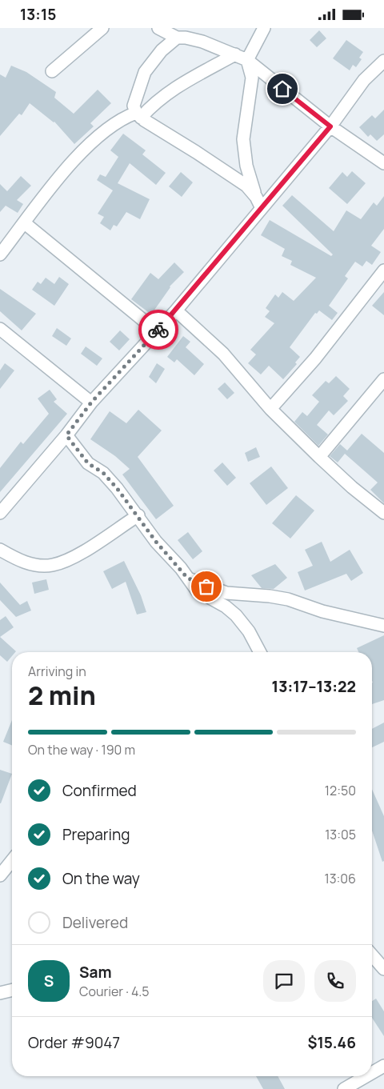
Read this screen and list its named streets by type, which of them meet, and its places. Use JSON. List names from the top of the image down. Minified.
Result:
{"page":{"status":"13:15","heading":["2 min","Arriving in","13:17–13:22"],"panel":["Sam","Courier · 4.5","Order #9047","$15.46"],"bar":"On the way · 190 m","list":[["Confirmed","12:50"],["Preparing","13:05"],["On the way","13:06"],"Delivered"],"round":"S"}}
